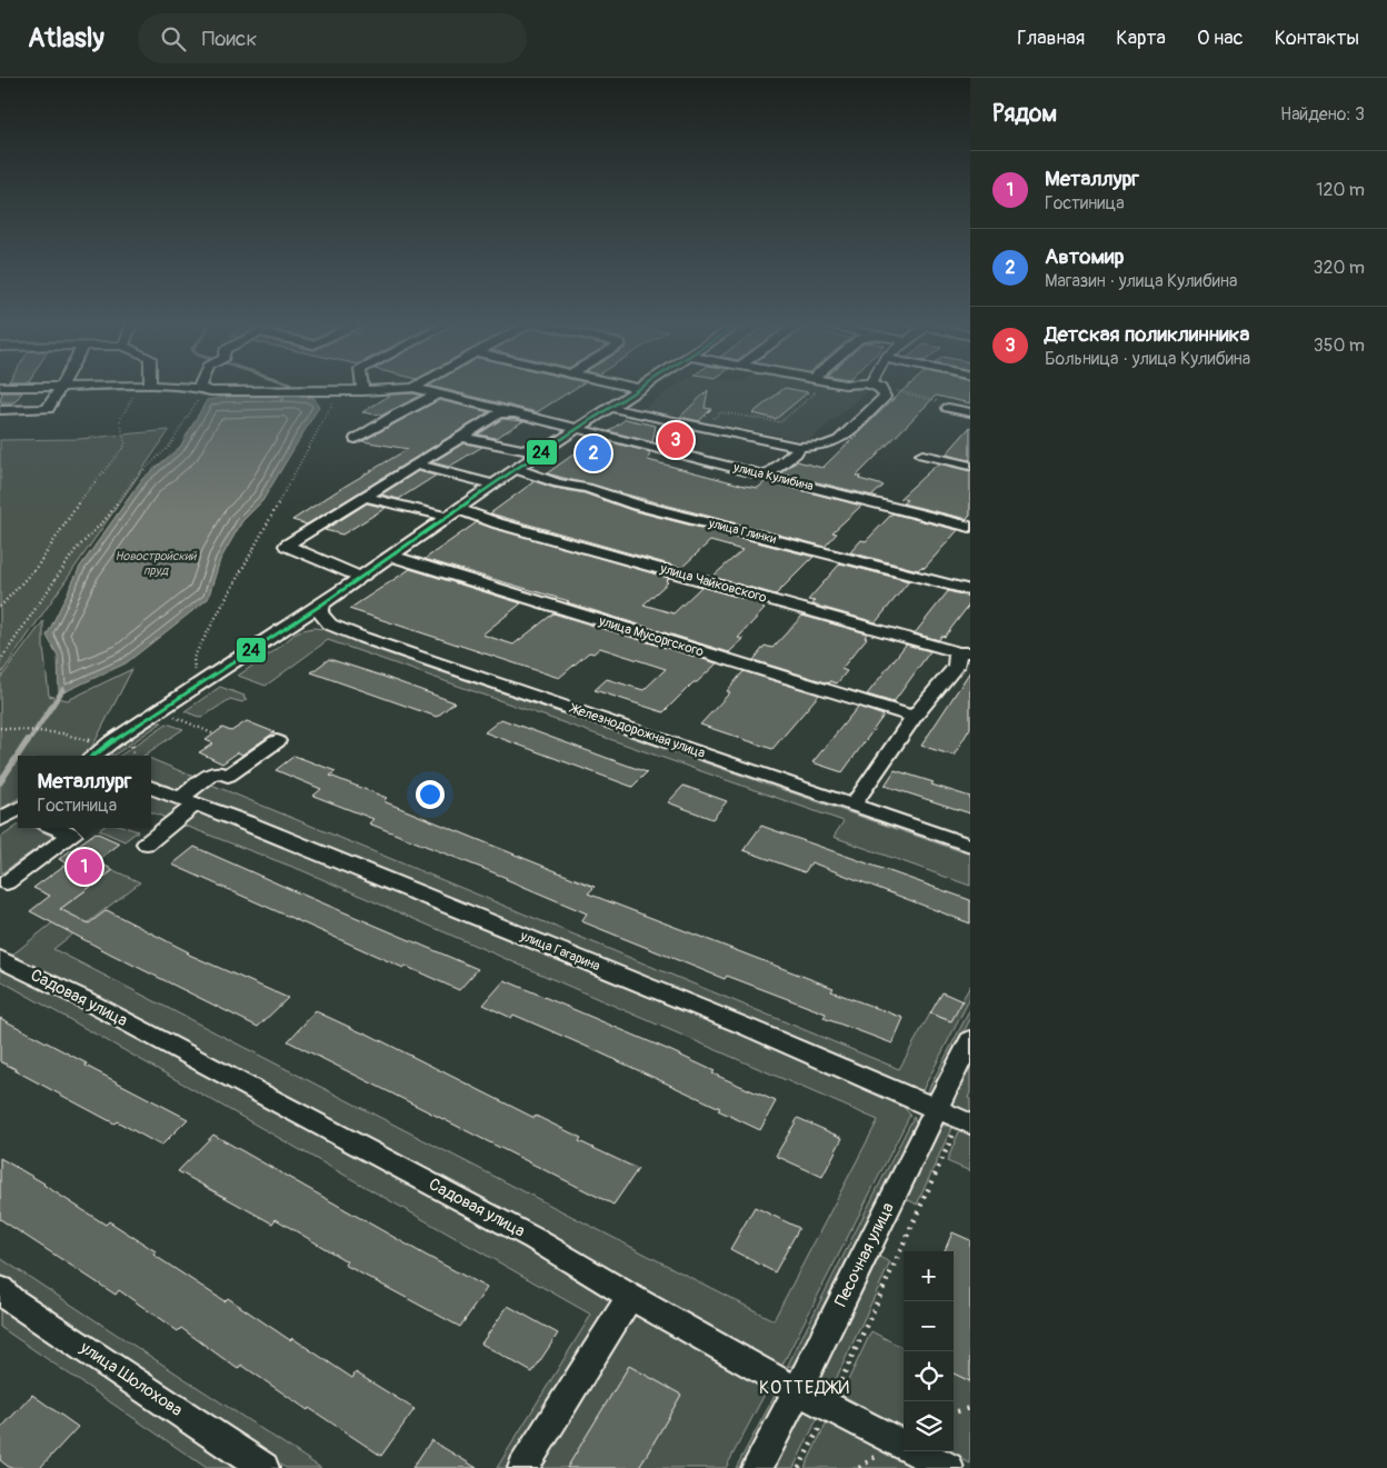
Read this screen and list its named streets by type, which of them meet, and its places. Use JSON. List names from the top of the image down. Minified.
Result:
{"streets":{"street":["улица Кулибина","улица Глинки","улица Чайковского","улица Мусоргского","Железнодорожная улица","улица Гагарина","Садовая улица","Песочная улица","улица Шолохова"]},"crossings":[["улица Гагарина","Песочная улица"],["Садовая улица","Песочная улица"]],"districts":["КОТТЕДЖИ"],"water":["Новостройский пруд"],"lines":["transit line 24"],"page":{"header":"Atlasly","search":"Поиск","nav":["Главная","Карта","О нас","Контакты"],"heading":["Рядом","Найдено: 3"],"list":[{"mark":"1","name":"Металлург","note":"Гостиница","value":"120 m"},{"mark":"2","name":"Автомир","note":"Магазин · улица Кулибина","value":"320 m"},{"mark":"3","name":"Детская поликлинника","note":"Больница · улица Кулибина","value":"350 m"}],"pins":["3","2","1"],"popup":["Металлург","Гостиница"],"map_buttons":["+","−"]}}
